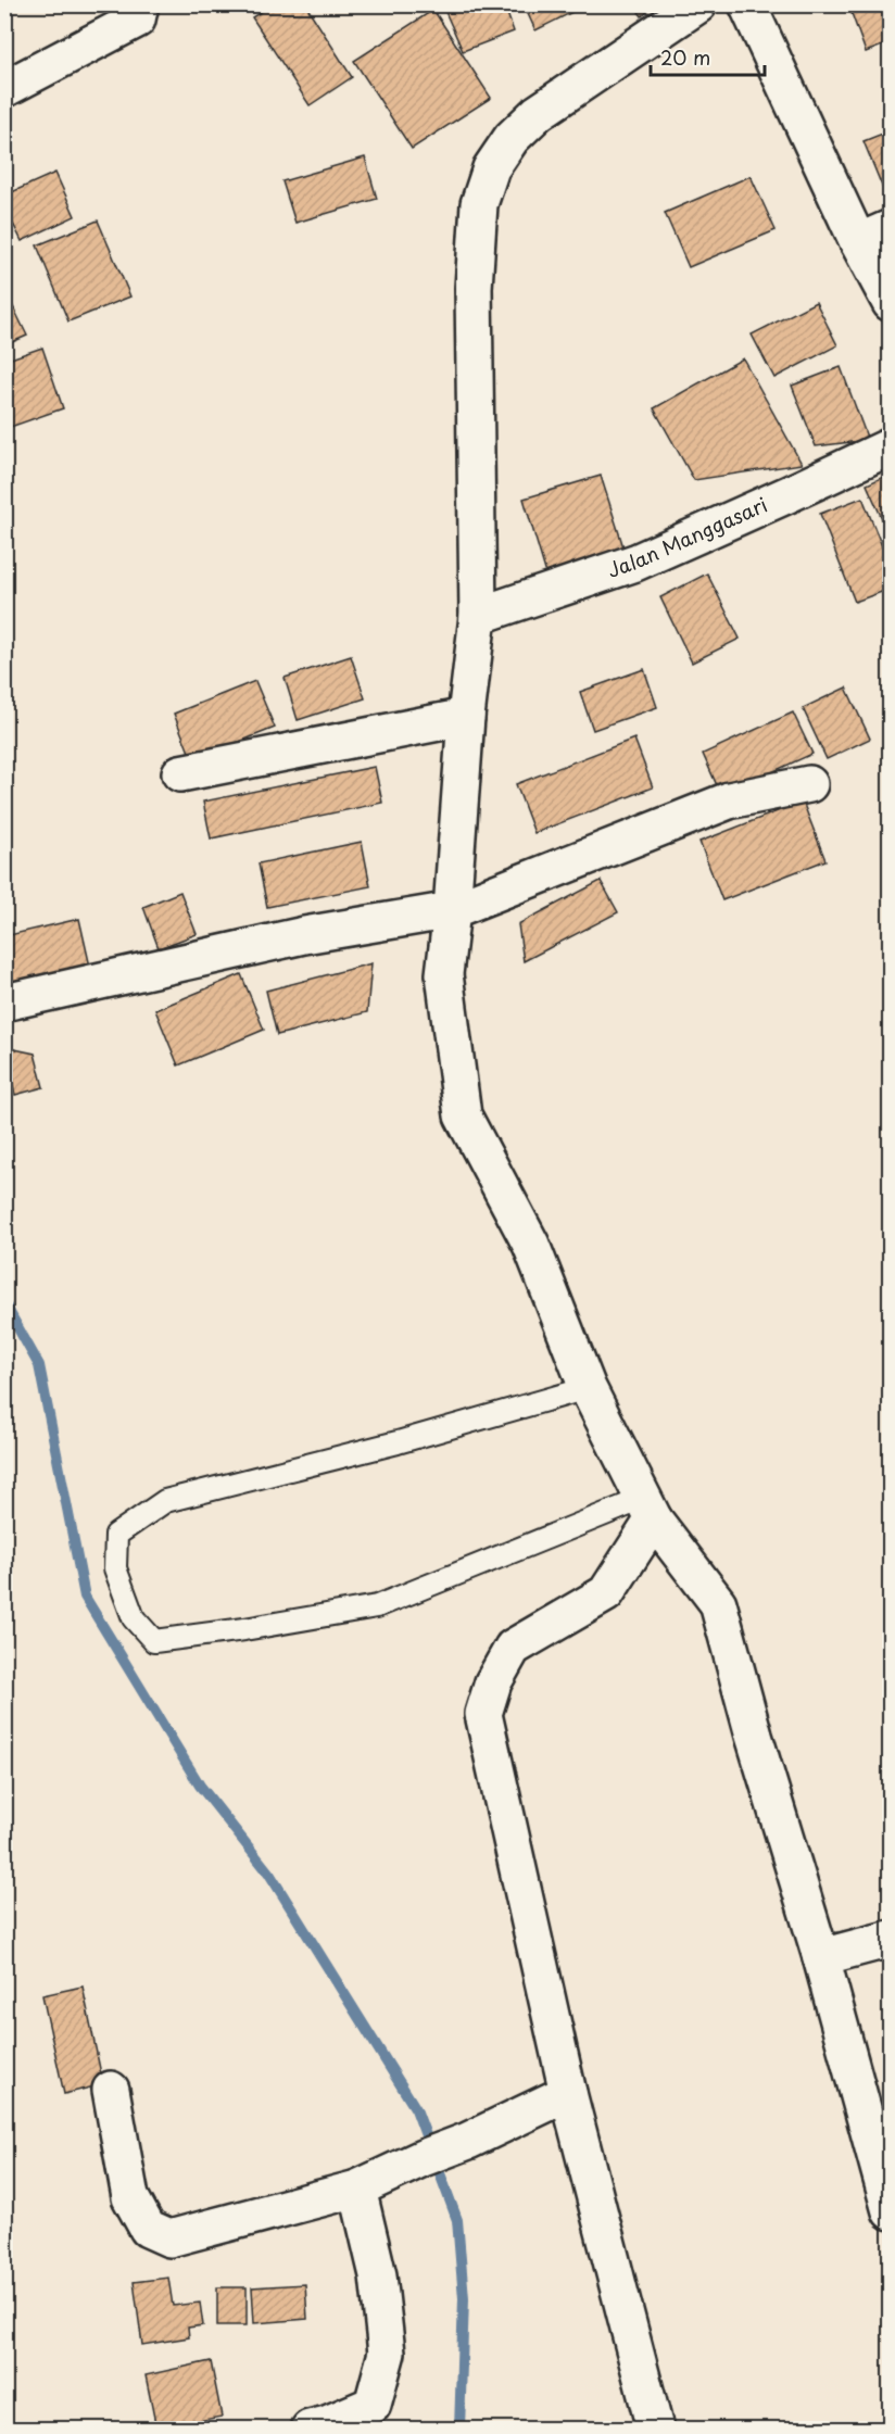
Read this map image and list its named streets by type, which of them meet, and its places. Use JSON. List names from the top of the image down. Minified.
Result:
{"streets":{"street":["Jalan Manggasari"]},"scale_bar":"20 m"}
